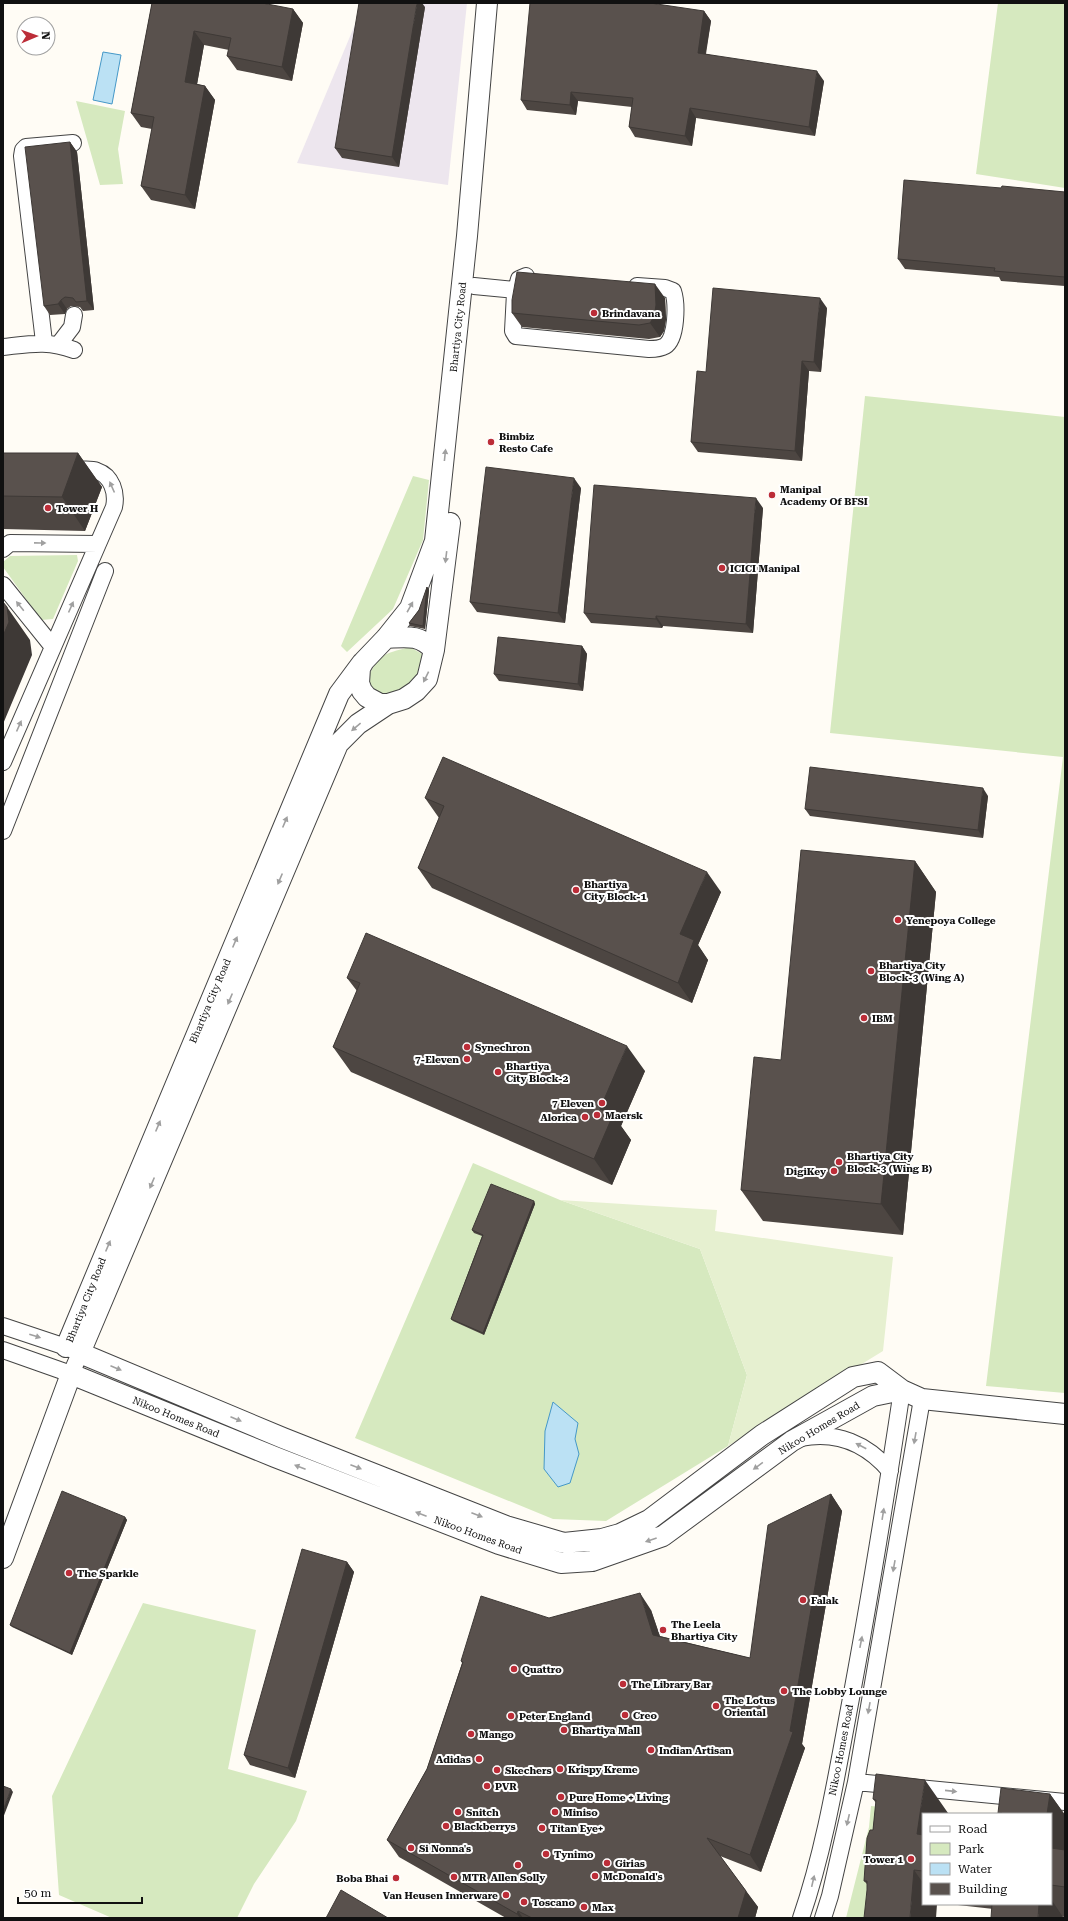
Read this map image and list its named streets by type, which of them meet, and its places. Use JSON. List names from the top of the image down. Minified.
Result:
{"streets":{"street":["Bhartiya City Road","Nikoo Homes Road"]},"crossings":[["Bhartiya City Road","Nikoo Homes Road"]],"places":["Brindavana","Bimbiz Resto Cafe","Manipal Academy Of BFSI","Tower H","ICICI Manipal","Bhartiya City Block-1","Yenepoya College","Bhartiya City Block-3 (Wing A)","IBM","Synechron","7-Eleven","Bhartiya City Block-2","7 Eleven","Maersk","Alorica","Bhartiya City Block-3 (Wing B)","DigiKey","The Sparkle","Falak","The Leela Bhartiya City","Quattro","The Library Bar","The Lobby Lounge","The Lotus Oriental","Creo","Peter England","Bhartiya Mall","Mango","Indian Artisan","Adidas","Krispy Kreme","Skechers","PVR","Pure Home + Living","Snitch","Miniso","Blackberrys","Titan Eye+","Si Nonna's","Tynimo","Tower 1","Girias","Allen Solly","McDonald's","MTR","Boba Bhai","Van Heusen Innerware","Toscano","Max"],"legend":["Road","Park","Water","Building"],"scale_bar":"50 m","north":"right"}
